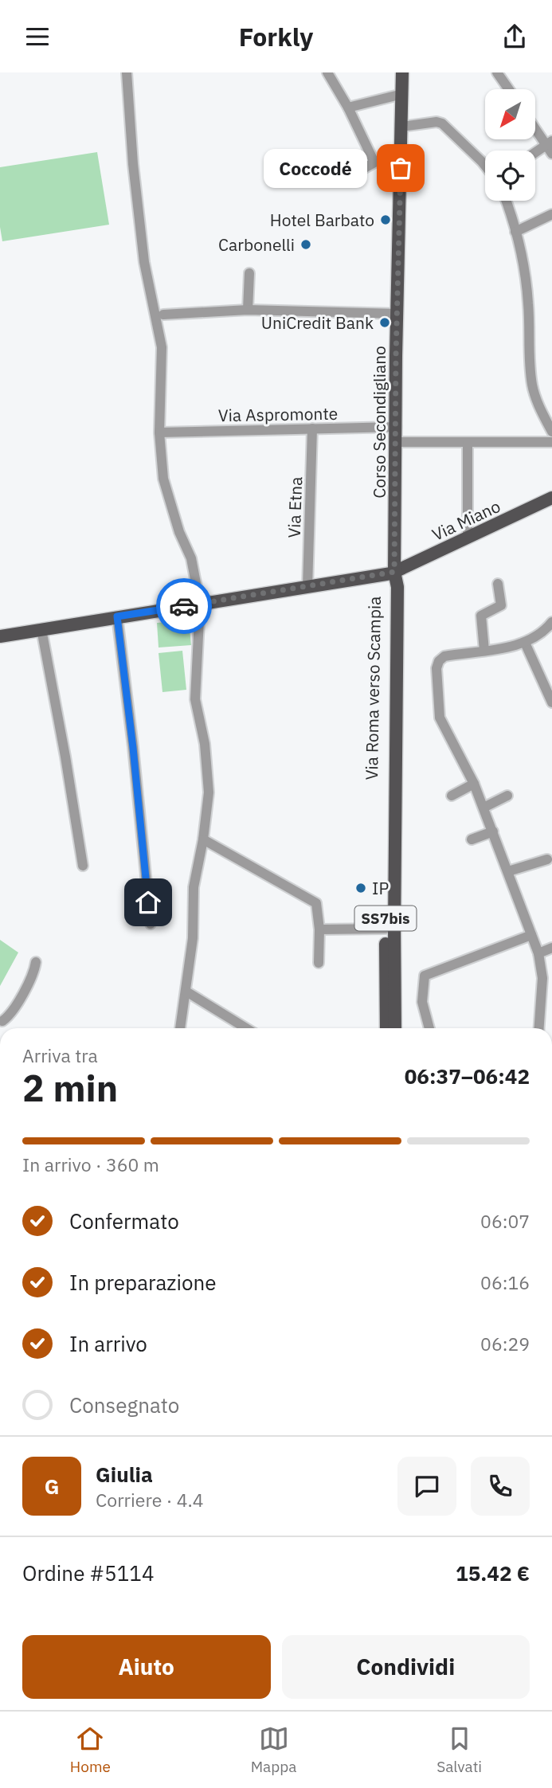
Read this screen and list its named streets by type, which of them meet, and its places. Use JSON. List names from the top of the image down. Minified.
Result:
{"streets":{"main road":["Corso Secondigliano","Via Miano","Via Roma verso Scampia","SS7bis"],"street":["Via Aspromonte","Via Etna"]},"crossings":[["Via Aspromonte","Corso Secondigliano"],["Via Aspromonte","Via Etna"],["Corso Secondigliano","Via Miano"],["Corso Secondigliano","Via Roma verso Scampia"],["Via Etna","Via Miano"],["Via Miano","Via Roma verso Scampia"]],"places":["Coccodé","Hotel Barbato","Carbonelli","UniCredit Bank","IP"],"north":"bottom left","page":{"header":"Forkly","bubble":"Coccodé","heading":["2 min","Arriva tra","06:37–06:42"],"panel":["Giulia","Corriere · 4.4","Ordine #5114","15.42 €"],"bar":"In arrivo · 360 m","list":[["Confermato","06:07"],["In preparazione","06:16"],["In arrivo","06:29"],"Consegnato"],"round":"G","buttons":["Aiuto","Condividi"],"tabs":["Home","Mappa","Salvati"]}}
